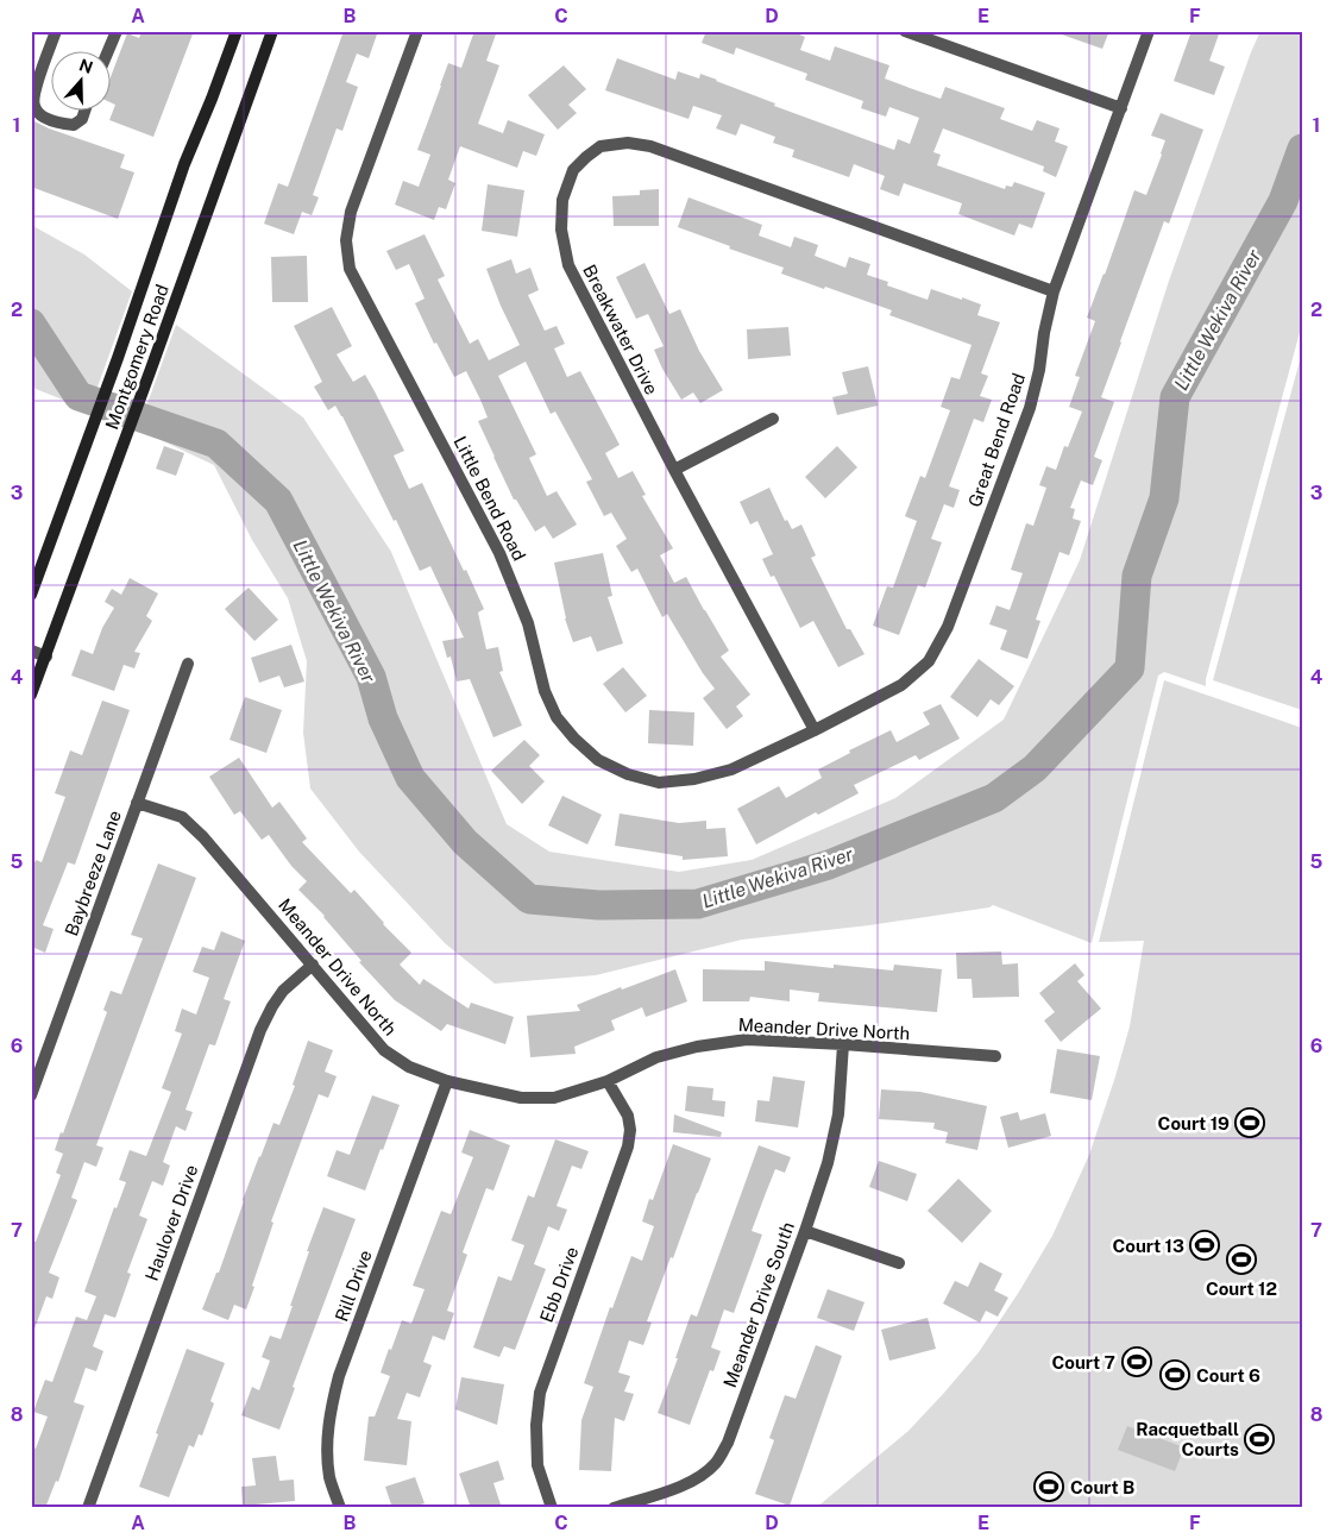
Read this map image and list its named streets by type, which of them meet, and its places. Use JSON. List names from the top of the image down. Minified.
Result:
{"streets":{"main road":["Montgomery Road"],"street":["Breakwater Drive","Great Bend Road","Little Bend Road","Baybreeze Lane","Meander Drive North","Haulover Drive","Ebb Drive","Rill Drive","Meander Drive South"]},"crossings":[["Breakwater Drive","Great Bend Road"],["Breakwater Drive","Little Bend Road"],["Great Bend Road","Little Bend Road"],["Baybreeze Lane","Meander Drive North"],["Meander Drive North","Haulover Drive"],["Meander Drive North","Ebb Drive"],["Meander Drive North","Rill Drive"],["Meander Drive North","Meander Drive South"]],"water":["Little Wekiva River"],"places":{"sports":["Court 19","Court 13","Court 12","Court 7","Court 6","Racquetball Courts","Court B"]},"north":"top","grid":{"columns":["A","B","C","D","E","F"],"rows":["1","2","3","4","5","6","7","8"]}}
